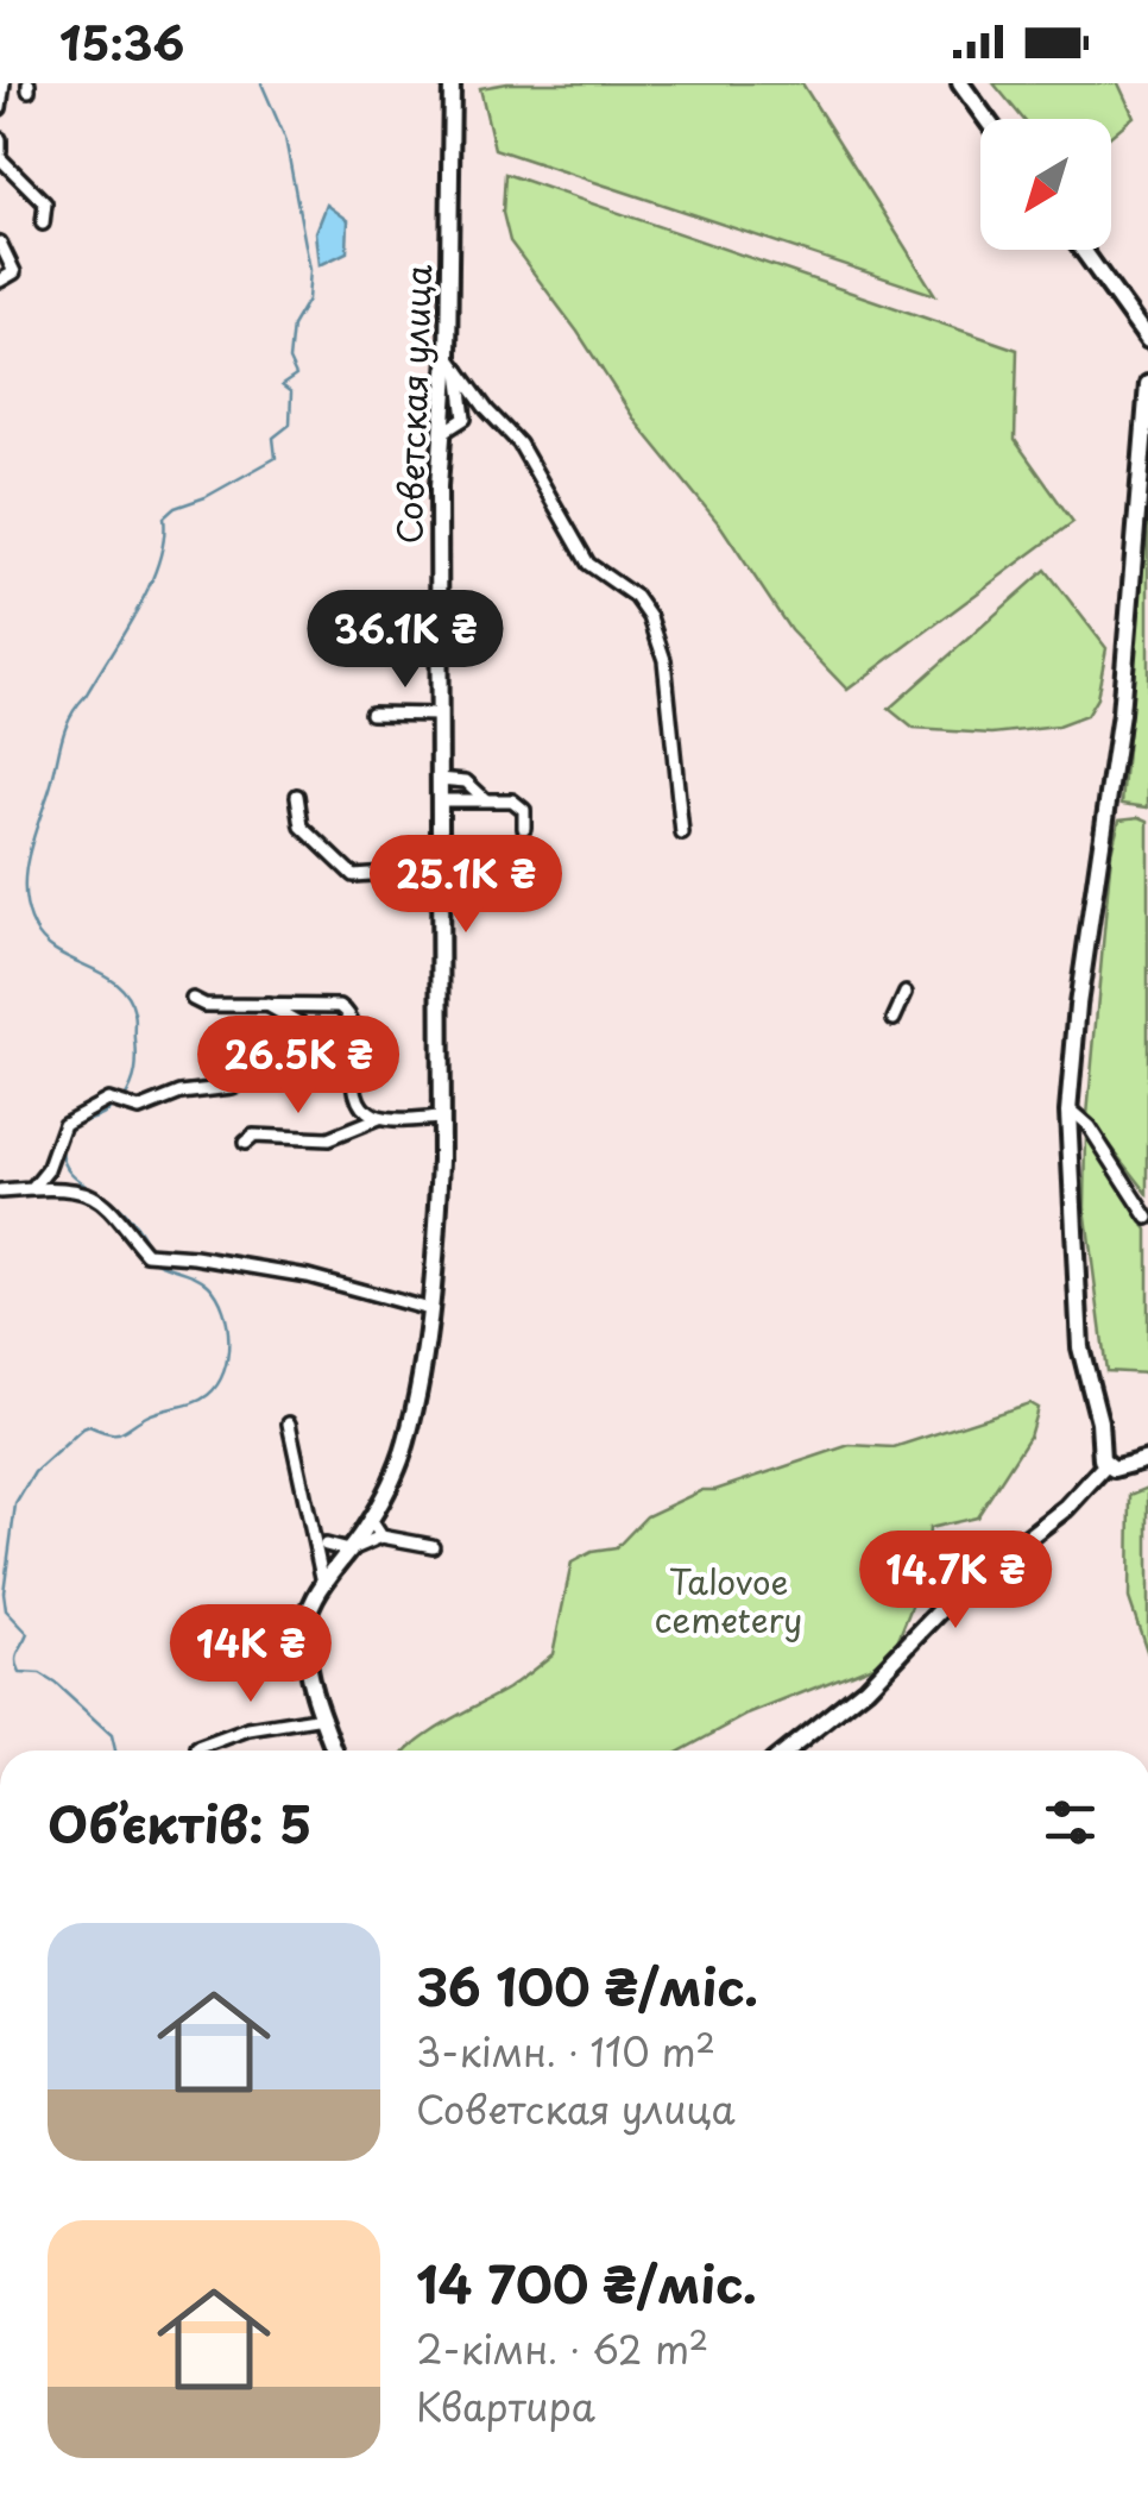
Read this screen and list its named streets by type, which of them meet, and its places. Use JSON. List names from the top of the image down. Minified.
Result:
{"streets":{"main road":["Советская улица"]},"parks":["Talovoe cemetery"],"north":"bottom left","page":{"status":"15:36","price":["36.1K ₴","25.1K ₴","26.5K ₴","14.7K ₴","14K ₴"],"heading":"Об’єктів: 5","list":[{"name":"36 100 ₴/міс.","note":"3-кімн. · 110 m² · Советская улица"},{"name":"14 700 ₴/міс.","note":"2-кімн. · 62 m² · Квартира"}]}}
